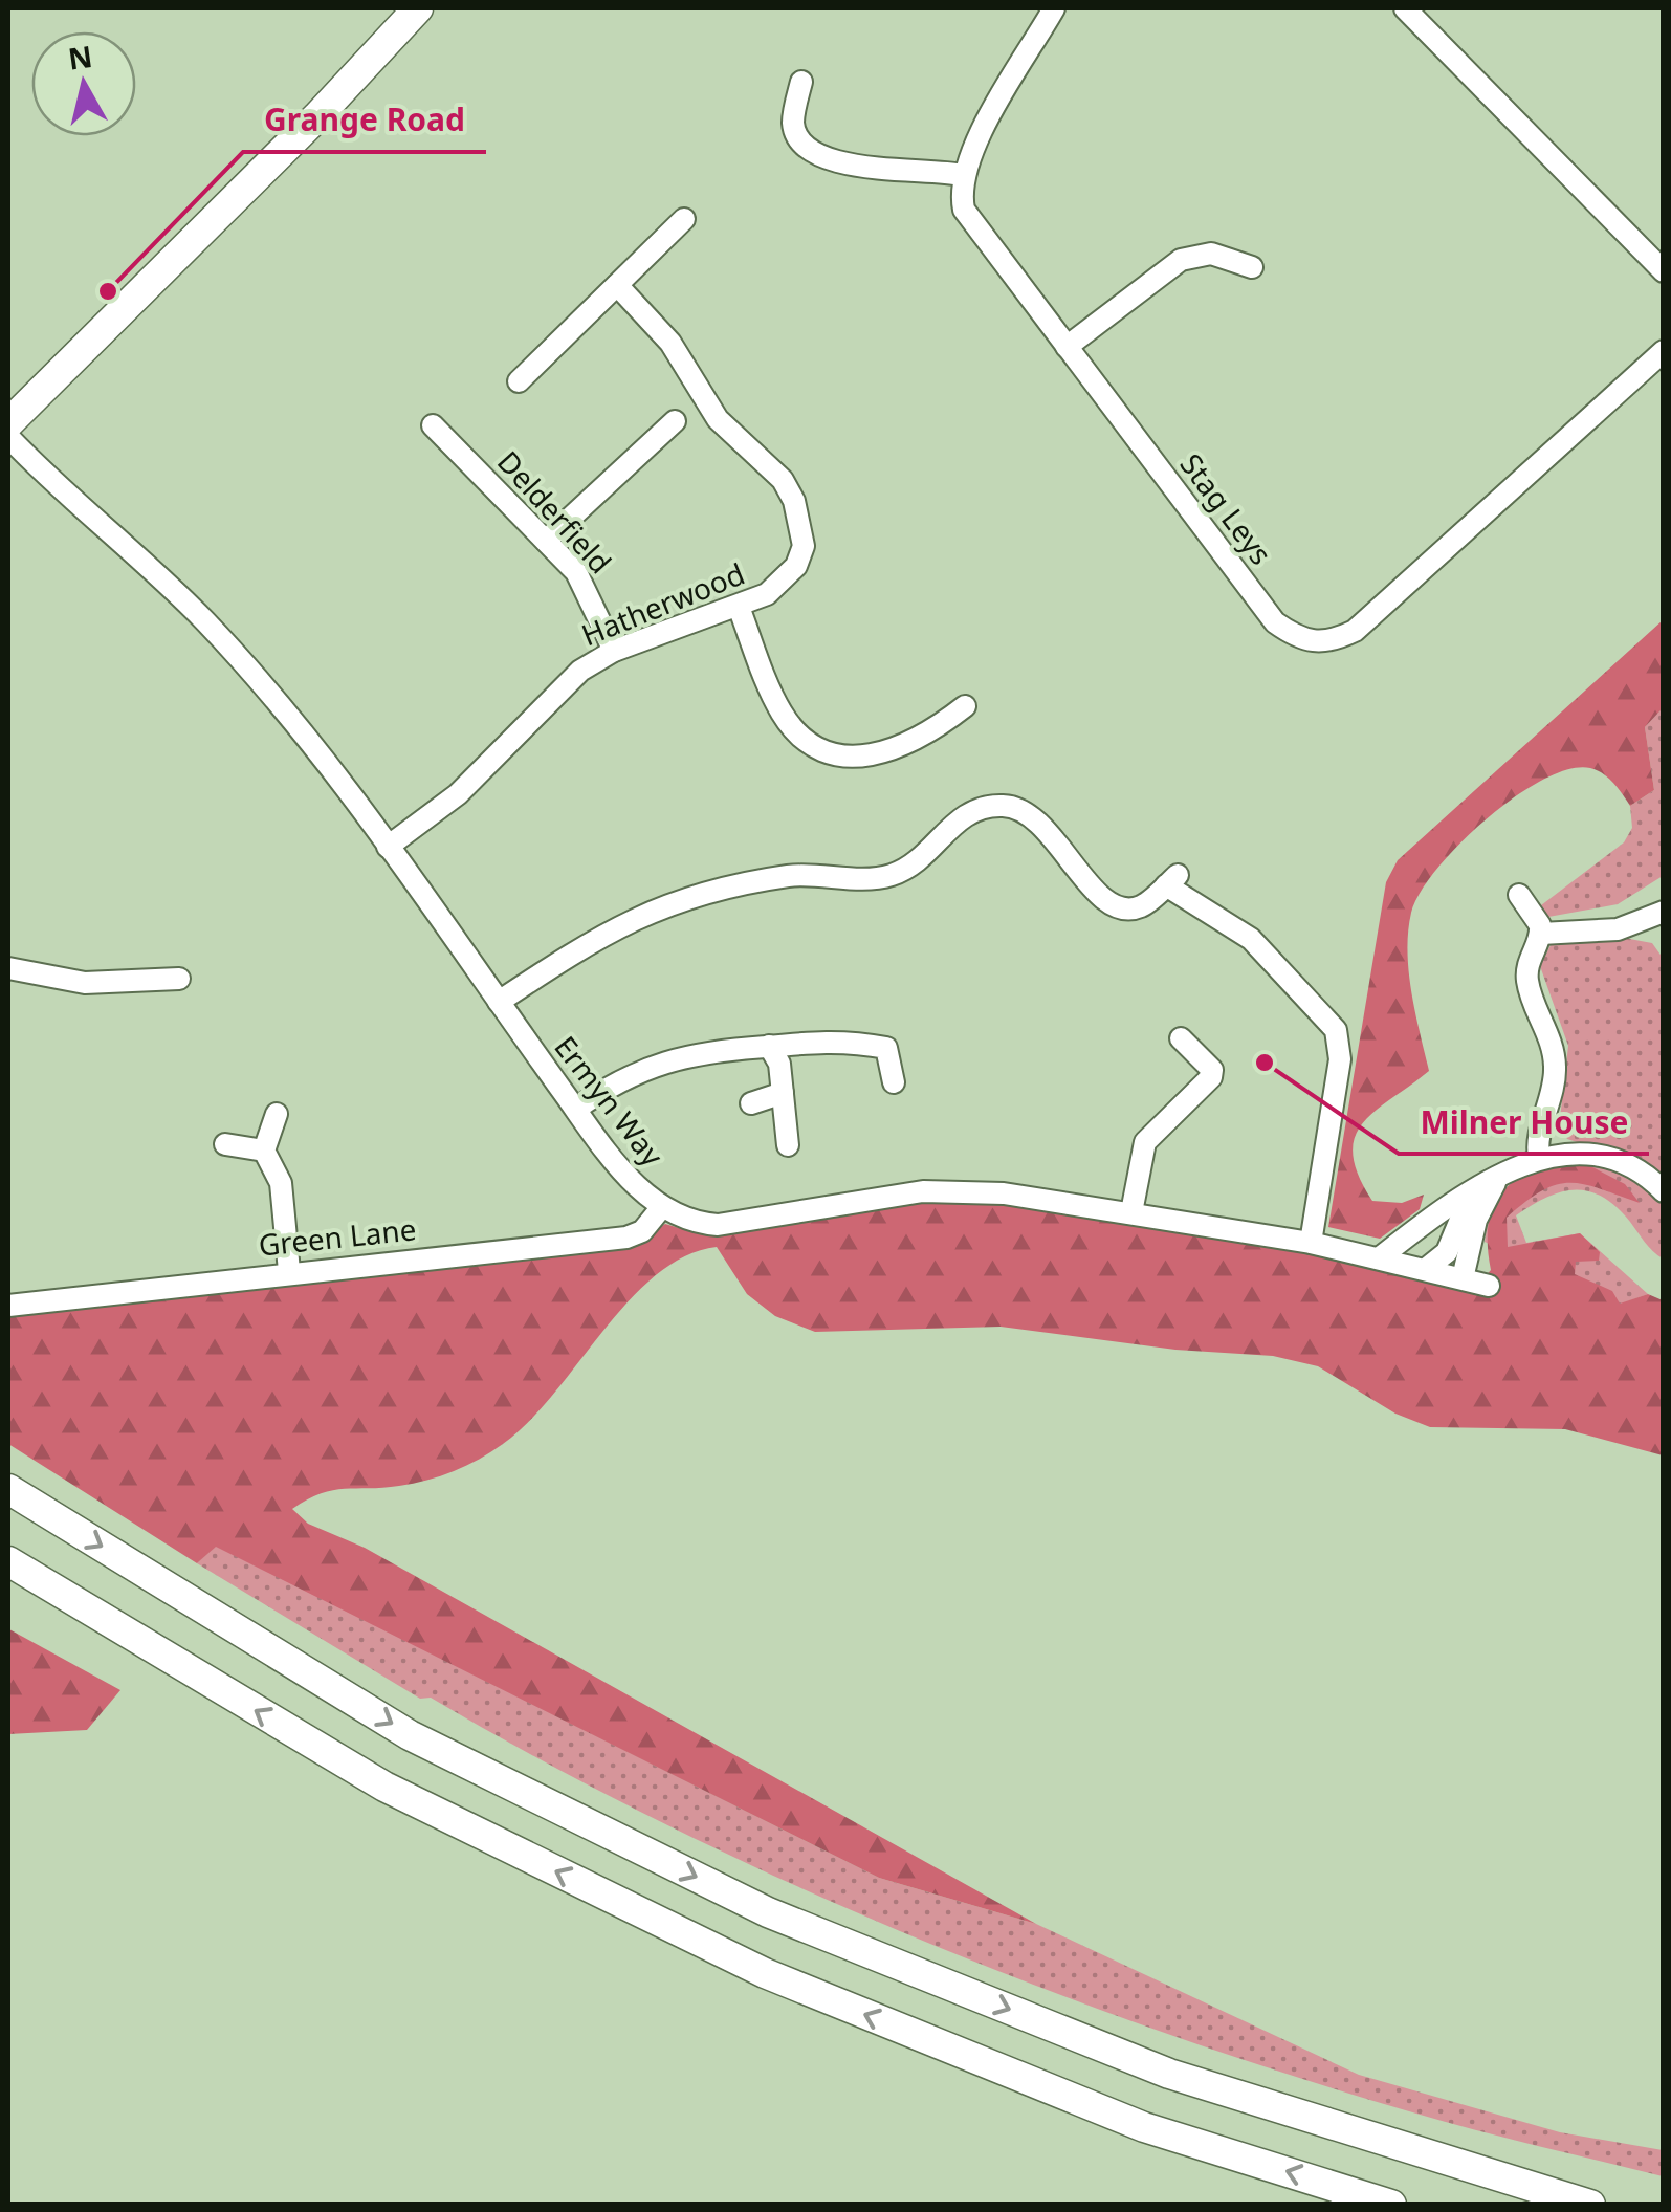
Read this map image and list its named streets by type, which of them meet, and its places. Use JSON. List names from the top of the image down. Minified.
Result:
{"streets":{"street":["Stag Leys","Delderfield","Hatherwood","Ermyn Way","Green Lane"]},"crossings":[["Delderfield","Hatherwood"],["Hatherwood","Ermyn Way"],["Ermyn Way","Green Lane"]],"places":["Grange Road","Milner House"],"north":"top"}
